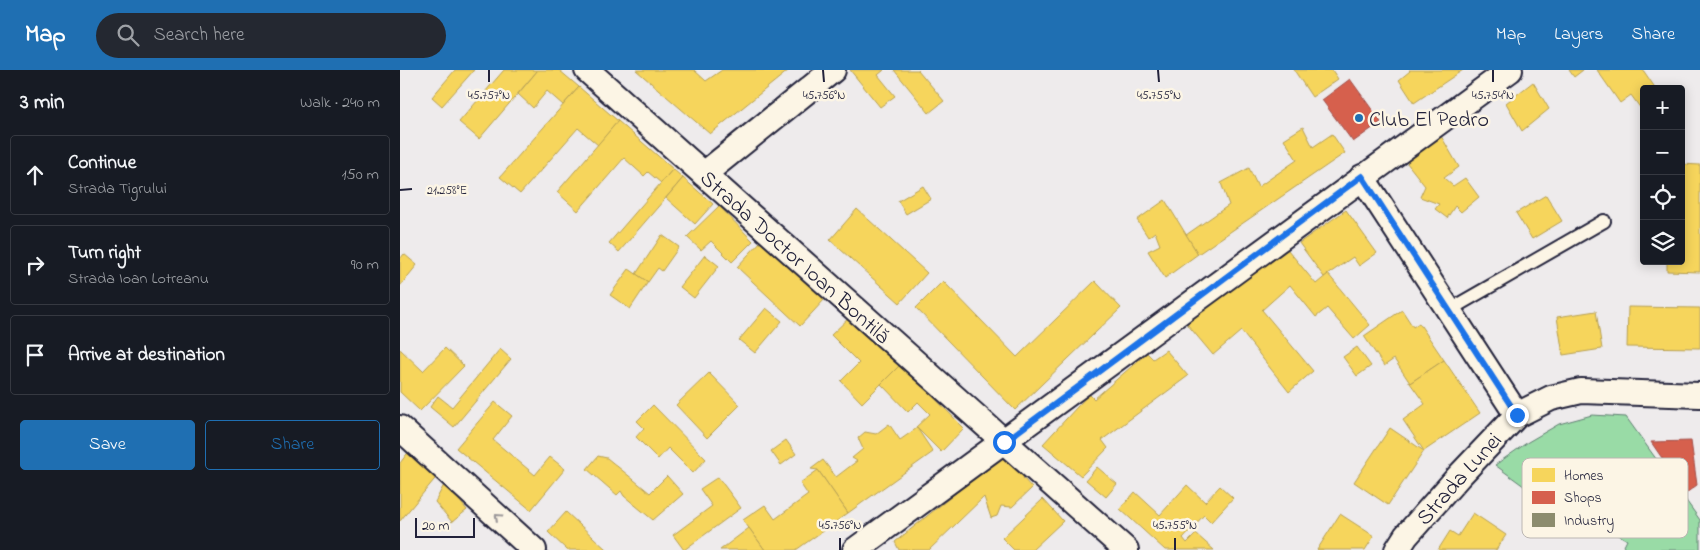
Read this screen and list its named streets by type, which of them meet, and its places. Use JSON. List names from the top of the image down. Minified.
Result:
{"streets":{"street":["Strada Doctor Ioan Bontilă","Strada Lunei"]},"places":["Club El Pedro"],"legend":["Homes","Shops","Industry"],"scale_bar":"20 m","page":{"header":"Map","search":"Search here","nav":["Map","Layers","Share"],"heading":["3 min","Walk · 240 m"],"map_buttons":["+","−"],"list":[["Continue","Strada Tigrului","150 m"],["Turn right","Strada Ioan Lotreanu","90 m"],"Arrive at destination"],"buttons":["Save","Share"],"scale":"20 m"},"coordinates":["45.757°N","45.756°N","45.755°N","45.754°N","21.258°E"]}
